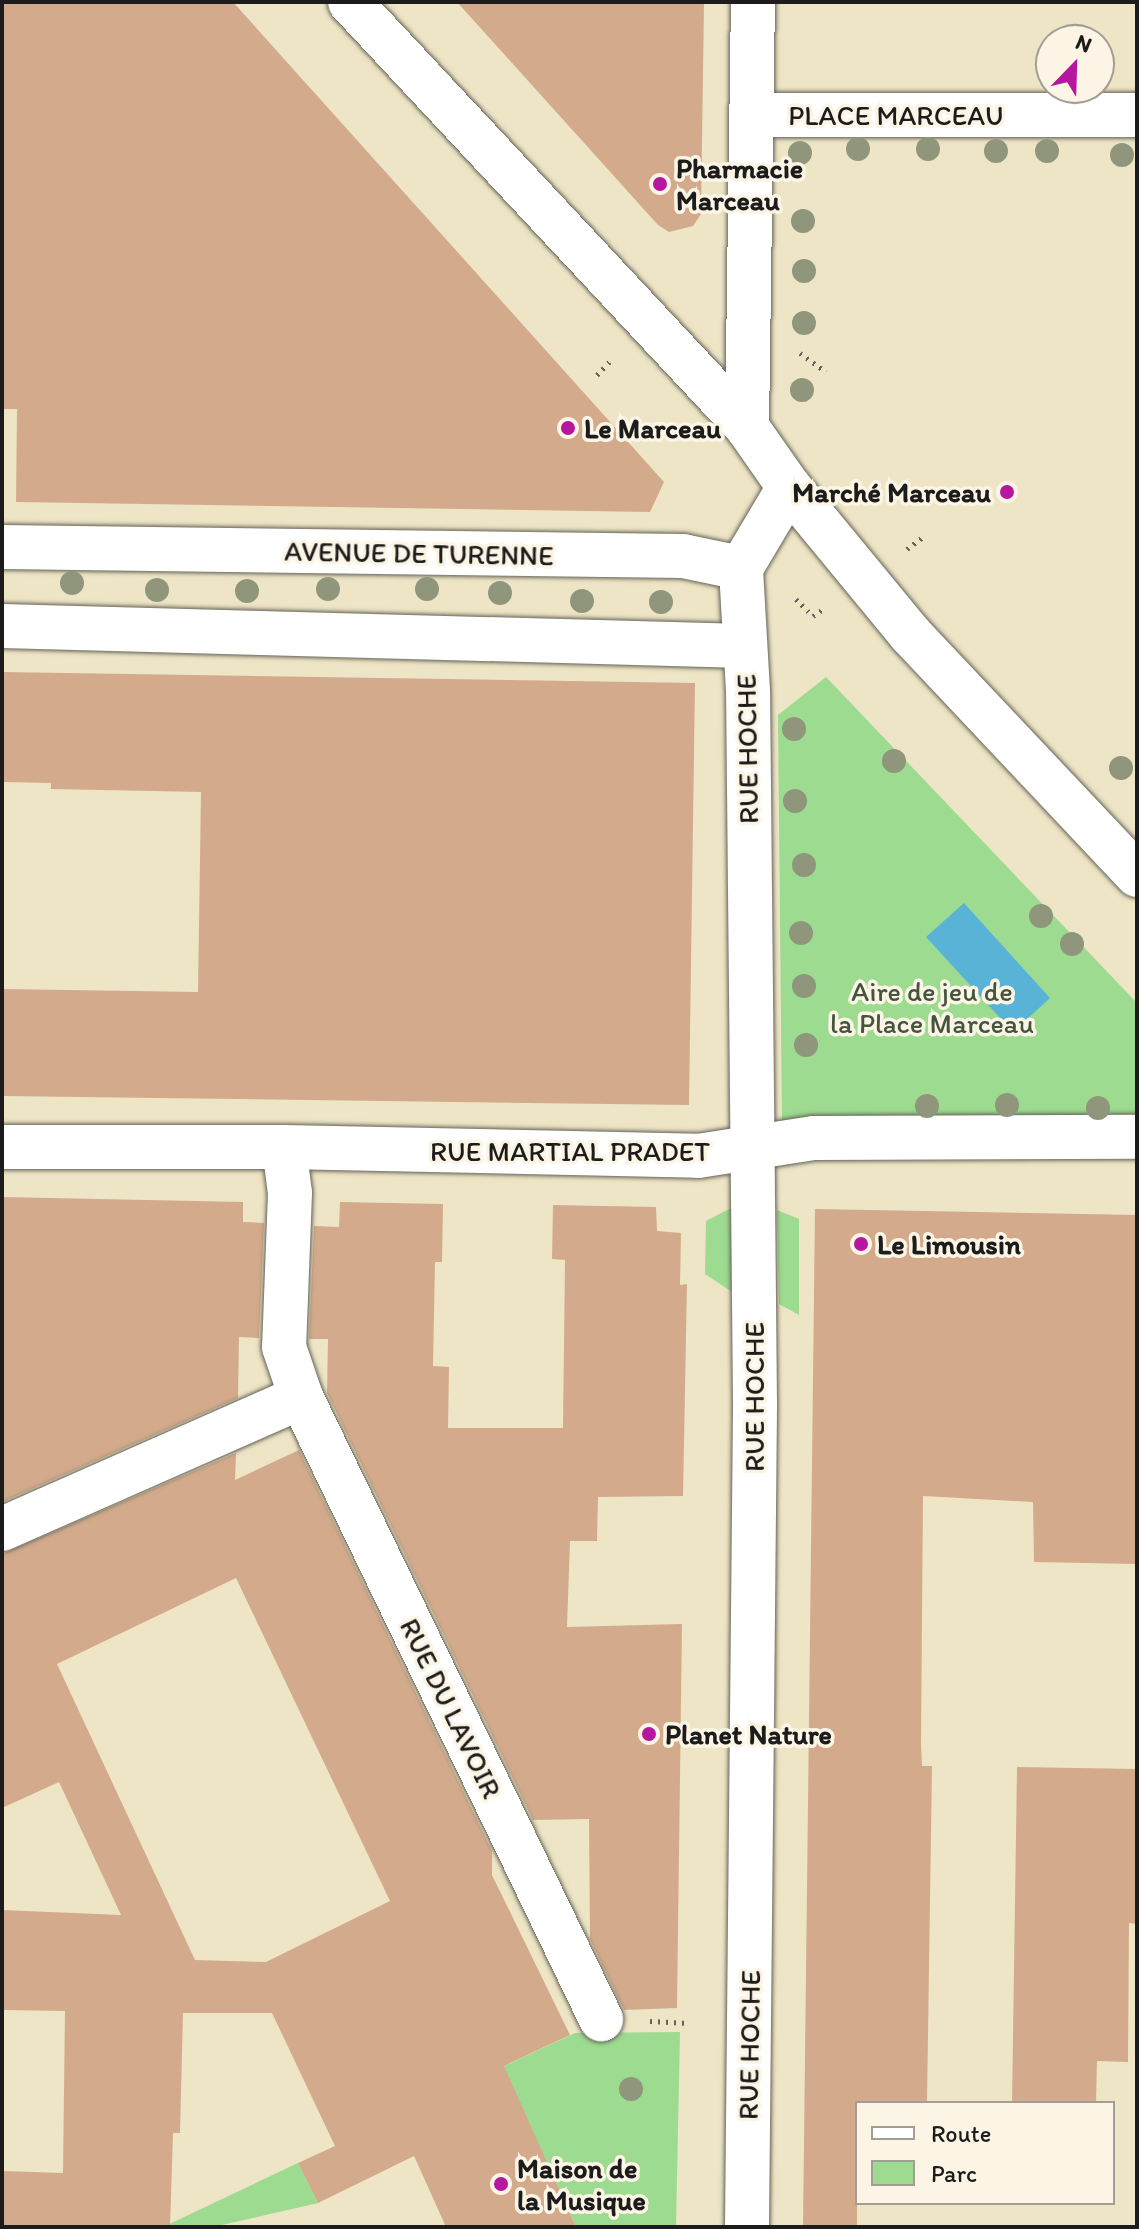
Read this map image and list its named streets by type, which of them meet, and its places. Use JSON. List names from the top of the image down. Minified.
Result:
{"streets":{"street":["PLACE MARCEAU","AVENUE DE TURENNE","RUE HOCHE","RUE MARTIAL PRADET","RUE DU LAVOIR"]},"crossings":[["AVENUE DE TURENNE","RUE HOCHE"],["RUE HOCHE","RUE MARTIAL PRADET"],["RUE MARTIAL PRADET","RUE DU LAVOIR"]],"parks":["Aire de jeu de la Place Marceau"],"places":["Pharmacie Marceau","Le Marceau","Marché Marceau","Le Limousin","Planet Nature","Maison de la Musique"],"legend":["Route","Parc"],"north":"top right"}
